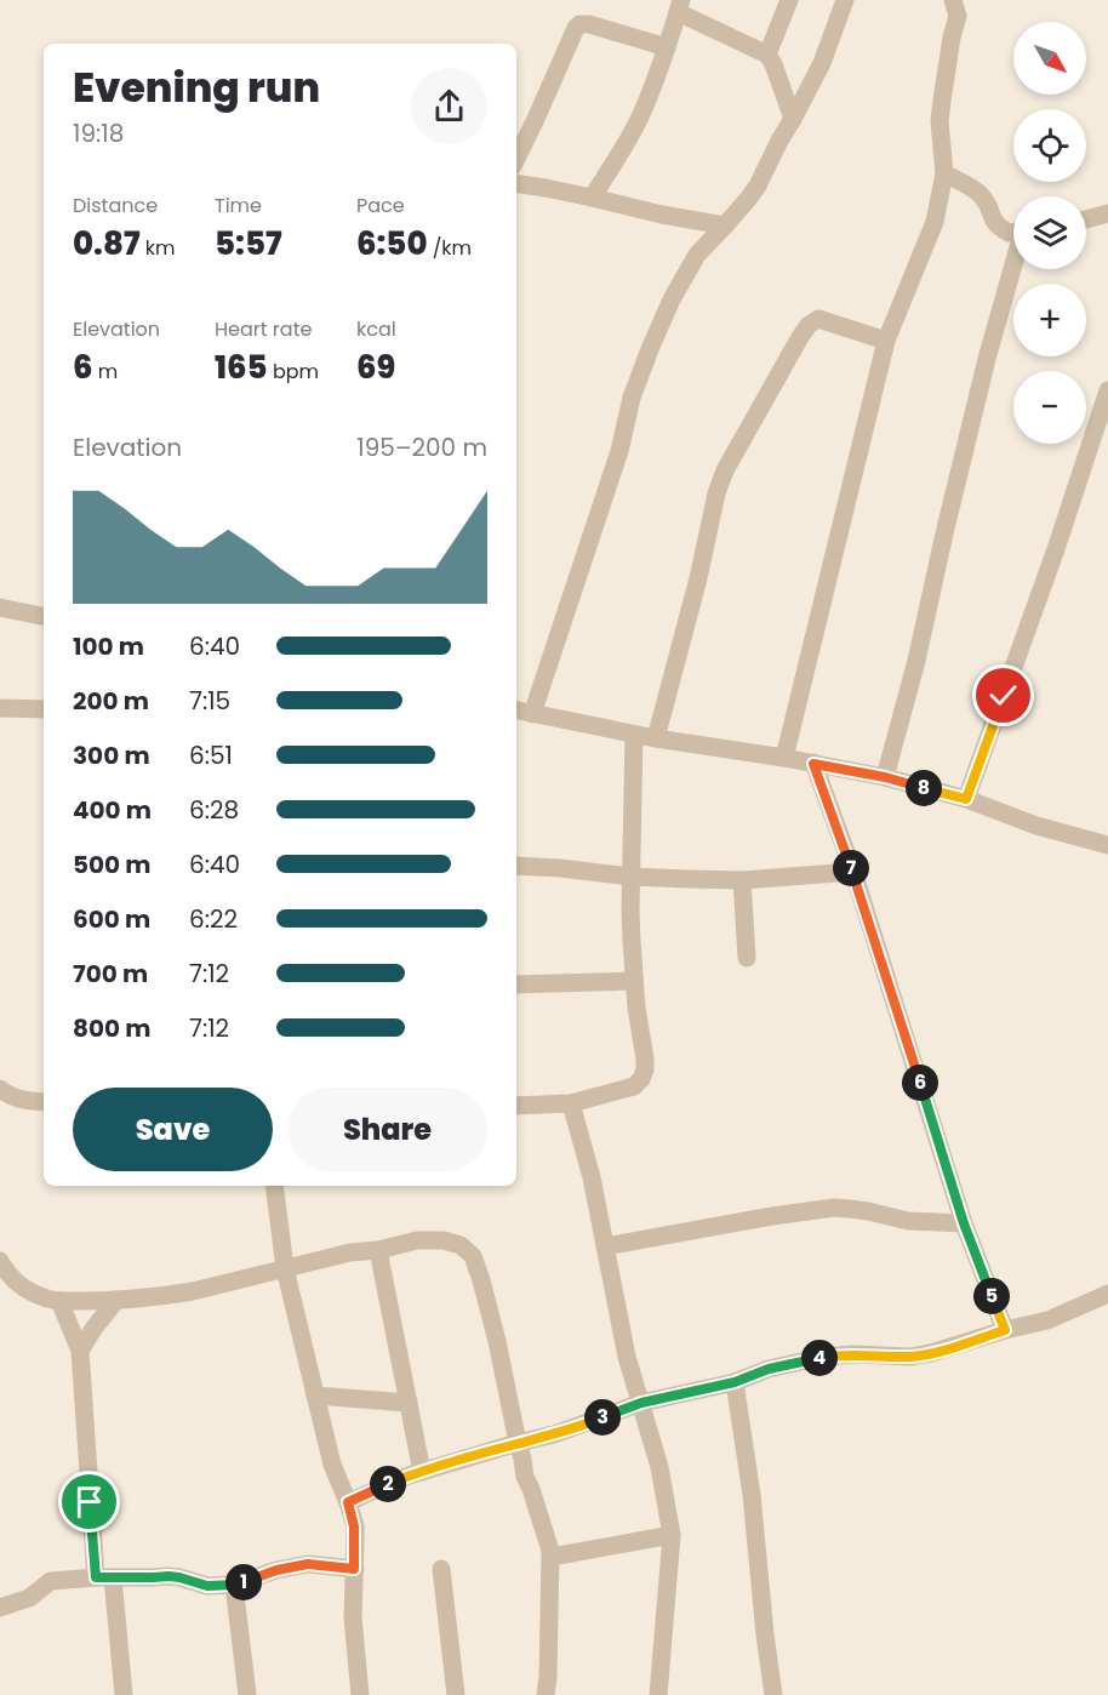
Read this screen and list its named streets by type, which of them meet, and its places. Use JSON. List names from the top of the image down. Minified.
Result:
{"north":"bottom right","page":{"map_buttons":["+","−"],"heading":["Evening run","19:18"],"stats":[["Distance","0.87 km"],["Time","5:57"],["Pace","6:50 /km"],["Elevation","6 m"],["Heart rate","165 bpm"],["kcal","69"]],"chart":["Elevation","195–200 m"],"list":[{"name":"100 m","note":"6:40"},{"name":"200 m","note":"7:15"},{"name":"300 m","note":"6:51"},{"name":"400 m","note":"6:28"},{"name":"500 m","note":"6:40"},{"name":"600 m","note":"6:22"},{"name":"700 m","note":"7:12"},{"name":"800 m","note":"7:12"}],"pins":["8","7","6","5","4","3","2","1"],"buttons":["Save","Share"]}}
